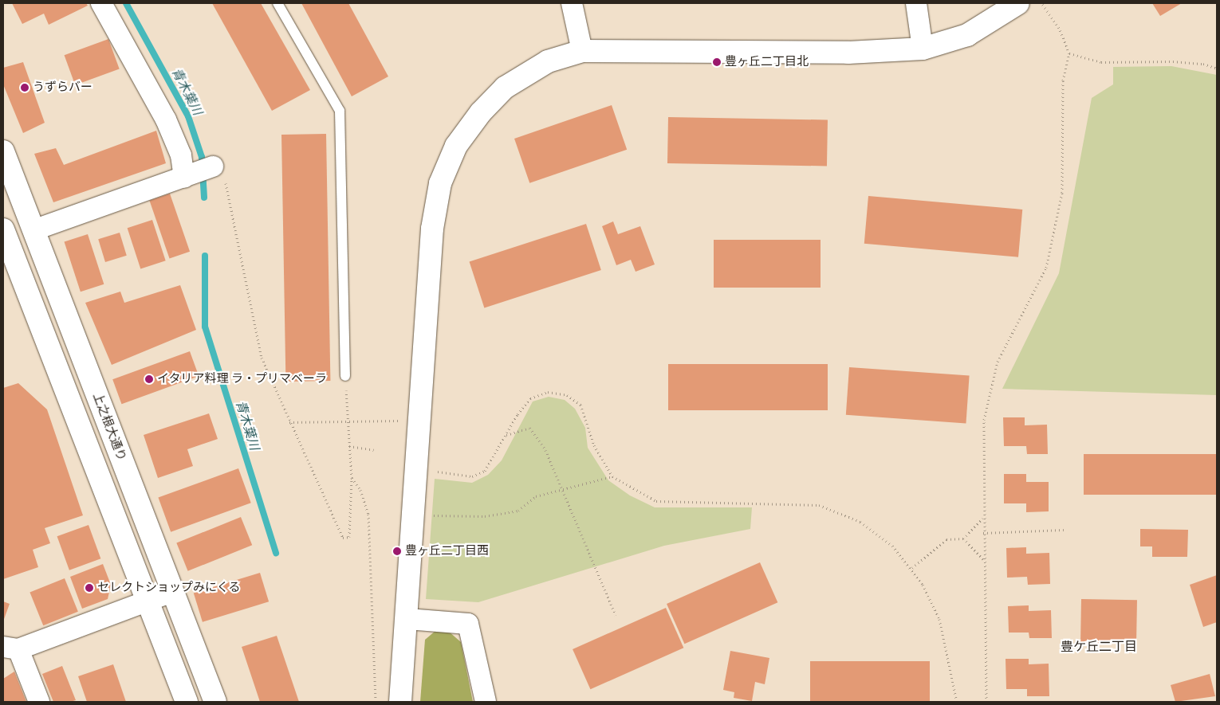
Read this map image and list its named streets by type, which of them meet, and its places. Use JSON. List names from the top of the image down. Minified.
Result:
{"streets":{"street":["上之根大通り"]},"districts":["豊ケ丘二丁目"],"water":["青木葉川"],"places":["豊ヶ丘二丁目北","うずらバー","イタリア料理 ラ・プリマベーラ","豊ヶ丘二丁目西","セレクトショップみにくる"]}
